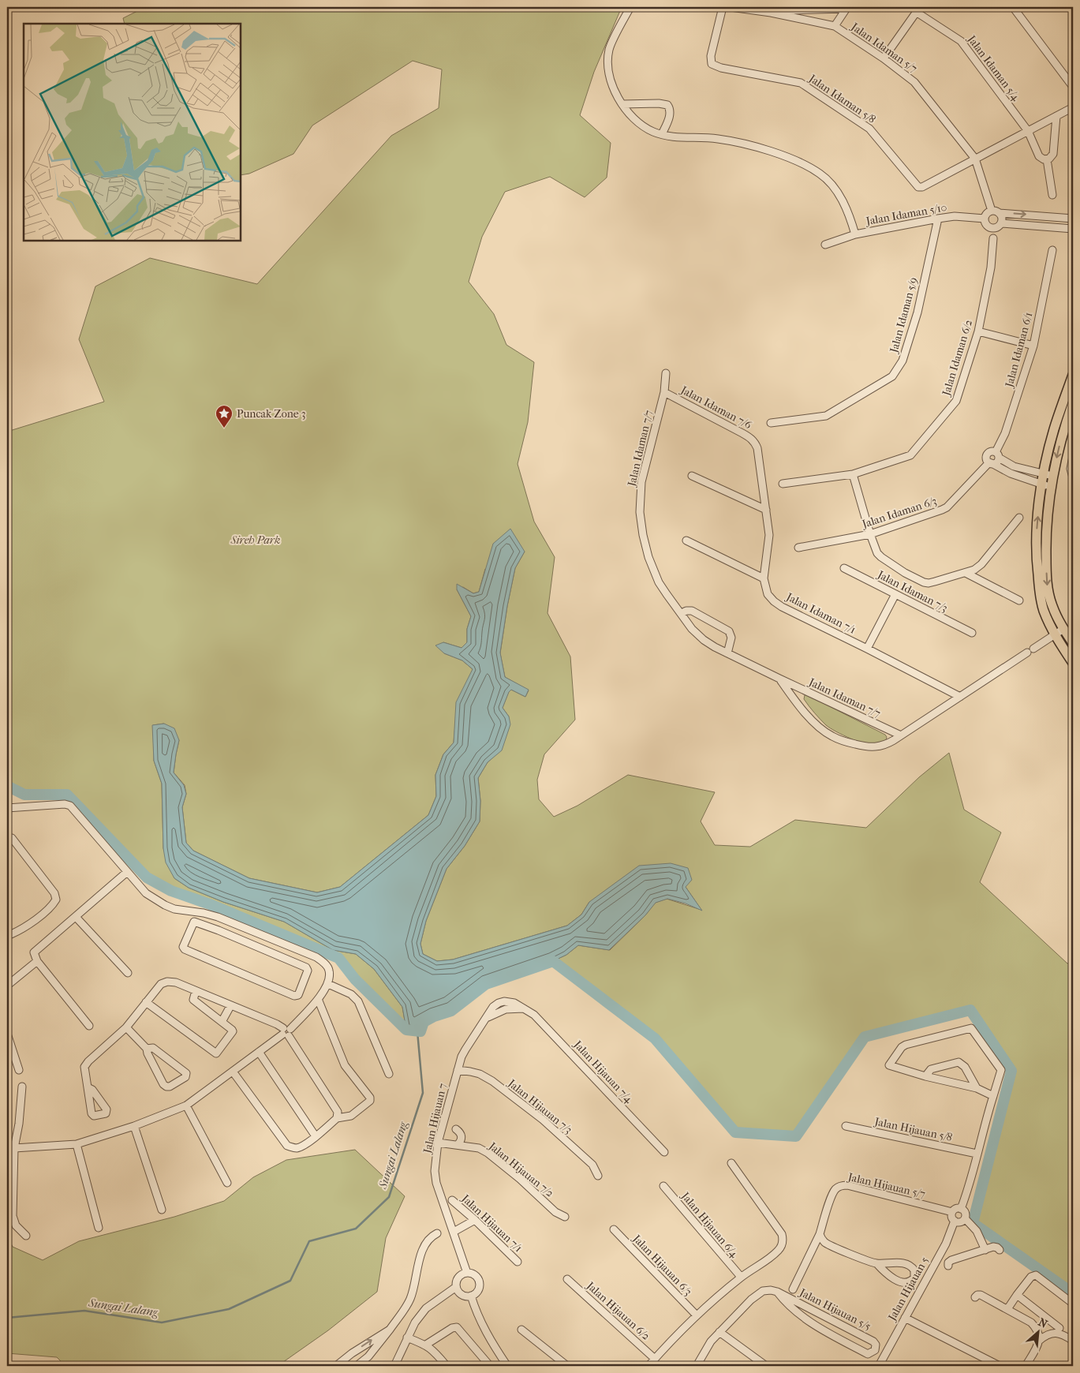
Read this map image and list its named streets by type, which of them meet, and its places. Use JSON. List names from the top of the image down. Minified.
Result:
{"streets":{"street":["Jalan Idaman 5/7","Jalan Idaman 5/4","Jalan Idaman 5/8","Jalan Idaman 5/10","Jalan Idaman 5/9","Jalan Idaman 6/1","Jalan Idaman 6/2","Jalan Idaman 7/6","Jalan Idaman 7/7","Jalan Idaman 6/3","Jalan Idaman 7/3","Jalan Idaman 7/1","Jalan Hijauan 7/4","Jalan Hijauan 7/3","Jalan Hijauan 7","Jalan Hijauan 5/8","Jalan Hijauan 7/2","Jalan Hijauan 5/7","Jalan Hijauan 7/1","Jalan Hijauan 6/4","Jalan Hijauan 6/3","Jalan Hijauan 5","Jalan Hijauan 5/5","Jalan Hijauan 6/2"]},"crossings":[["Jalan Idaman 5/7","Jalan Idaman 5/8"],["Jalan Idaman 5/10","Jalan Idaman 5/9"],["Jalan Idaman 6/1","Jalan Idaman 6/3"],["Jalan Idaman 7/6","Jalan Idaman 7/7"],["Jalan Idaman 7/6","Jalan Idaman 7/1"],["Jalan Idaman 7/7","Jalan Idaman 7/1"],["Jalan Hijauan 7/4","Jalan Hijauan 7"],["Jalan Hijauan 7/3","Jalan Hijauan 7"],["Jalan Hijauan 7","Jalan Hijauan 7/2"],["Jalan Hijauan 5/7","Jalan Hijauan 5"]],"water":["Sungai Lalang"],"parks":["Sireh Park"],"places":{"place":["Puncak Zone 3"]},"north":"top right"}
